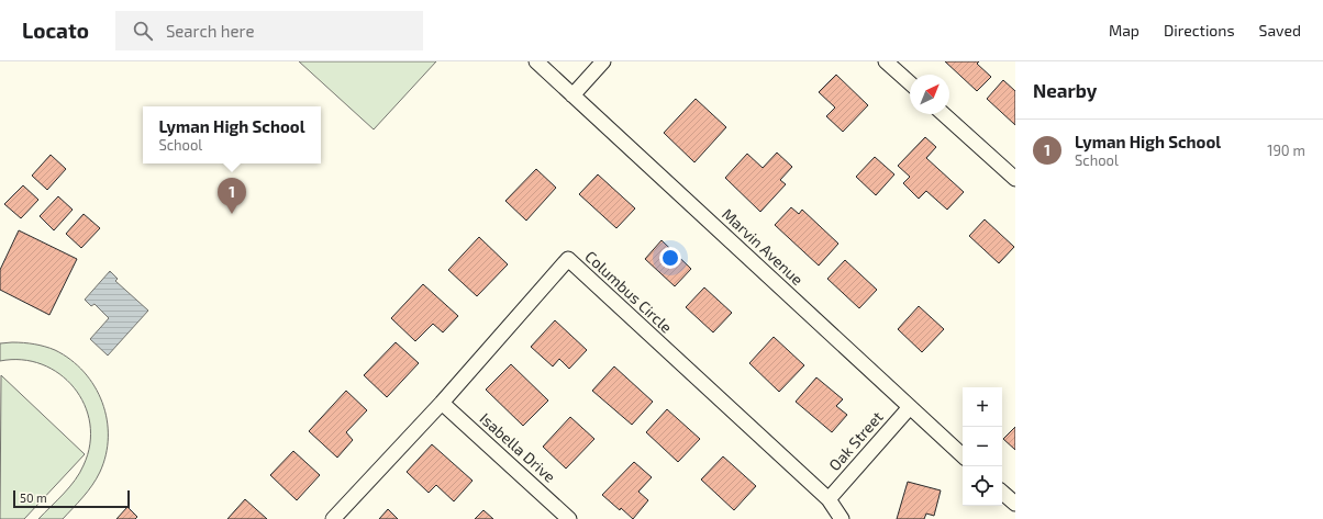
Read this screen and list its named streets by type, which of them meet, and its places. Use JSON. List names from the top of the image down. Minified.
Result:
{"streets":{"street":["Marvin Avenue","Columbus Circle","Oak Street","Isabella Drive"]},"crossings":[["Marvin Avenue","Oak Street"],["Columbus Circle","Oak Street"],["Columbus Circle","Isabella Drive"]],"scale_bar":"50 m","north":"top right","page":{"header":"Locato","search":"Search here","nav":["Map","Directions","Saved"],"heading":"Nearby","popup":["Lyman High School","School"],"list":[{"mark":"1","name":"Lyman High School","note":"School","value":"190 m"}],"pins":"1","map_buttons":["+","−"],"scale":"50 m"}}
